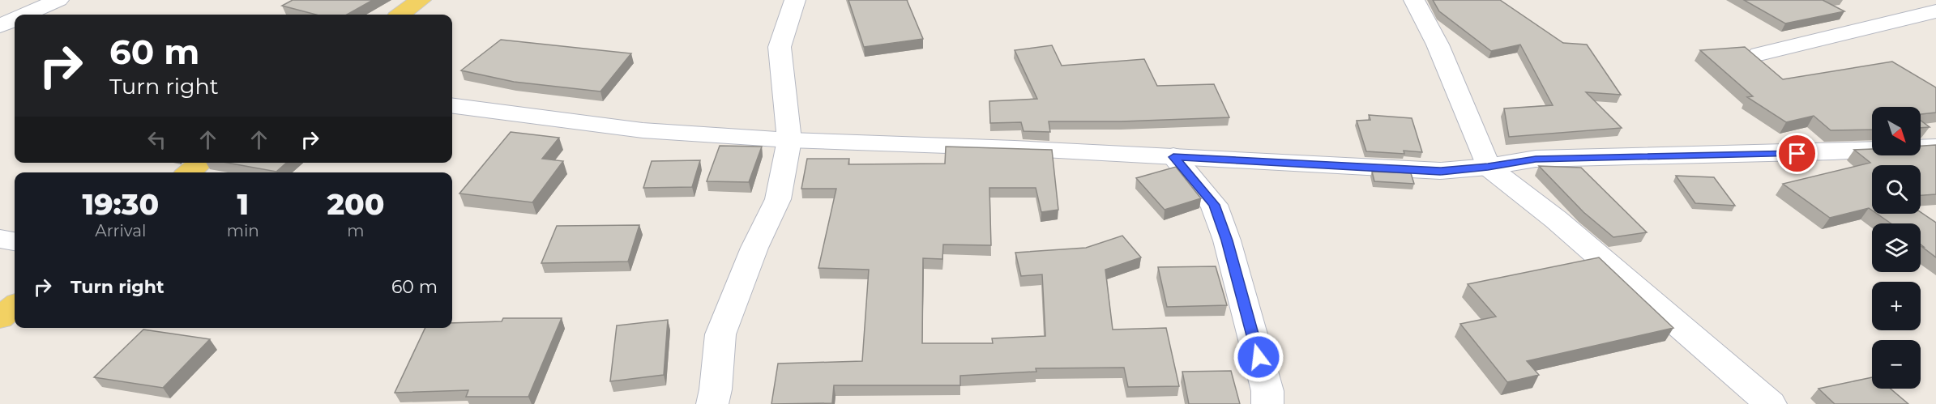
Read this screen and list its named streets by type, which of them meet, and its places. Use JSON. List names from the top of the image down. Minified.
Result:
{"north":"bottom right","page":{"turn":["60 m","Turn right"],"map_buttons":["+","−"],"eta":["19:30","Arrival","1","min","200","m"],"list":[{"name":"Turn right","value":"60 m"}]}}
